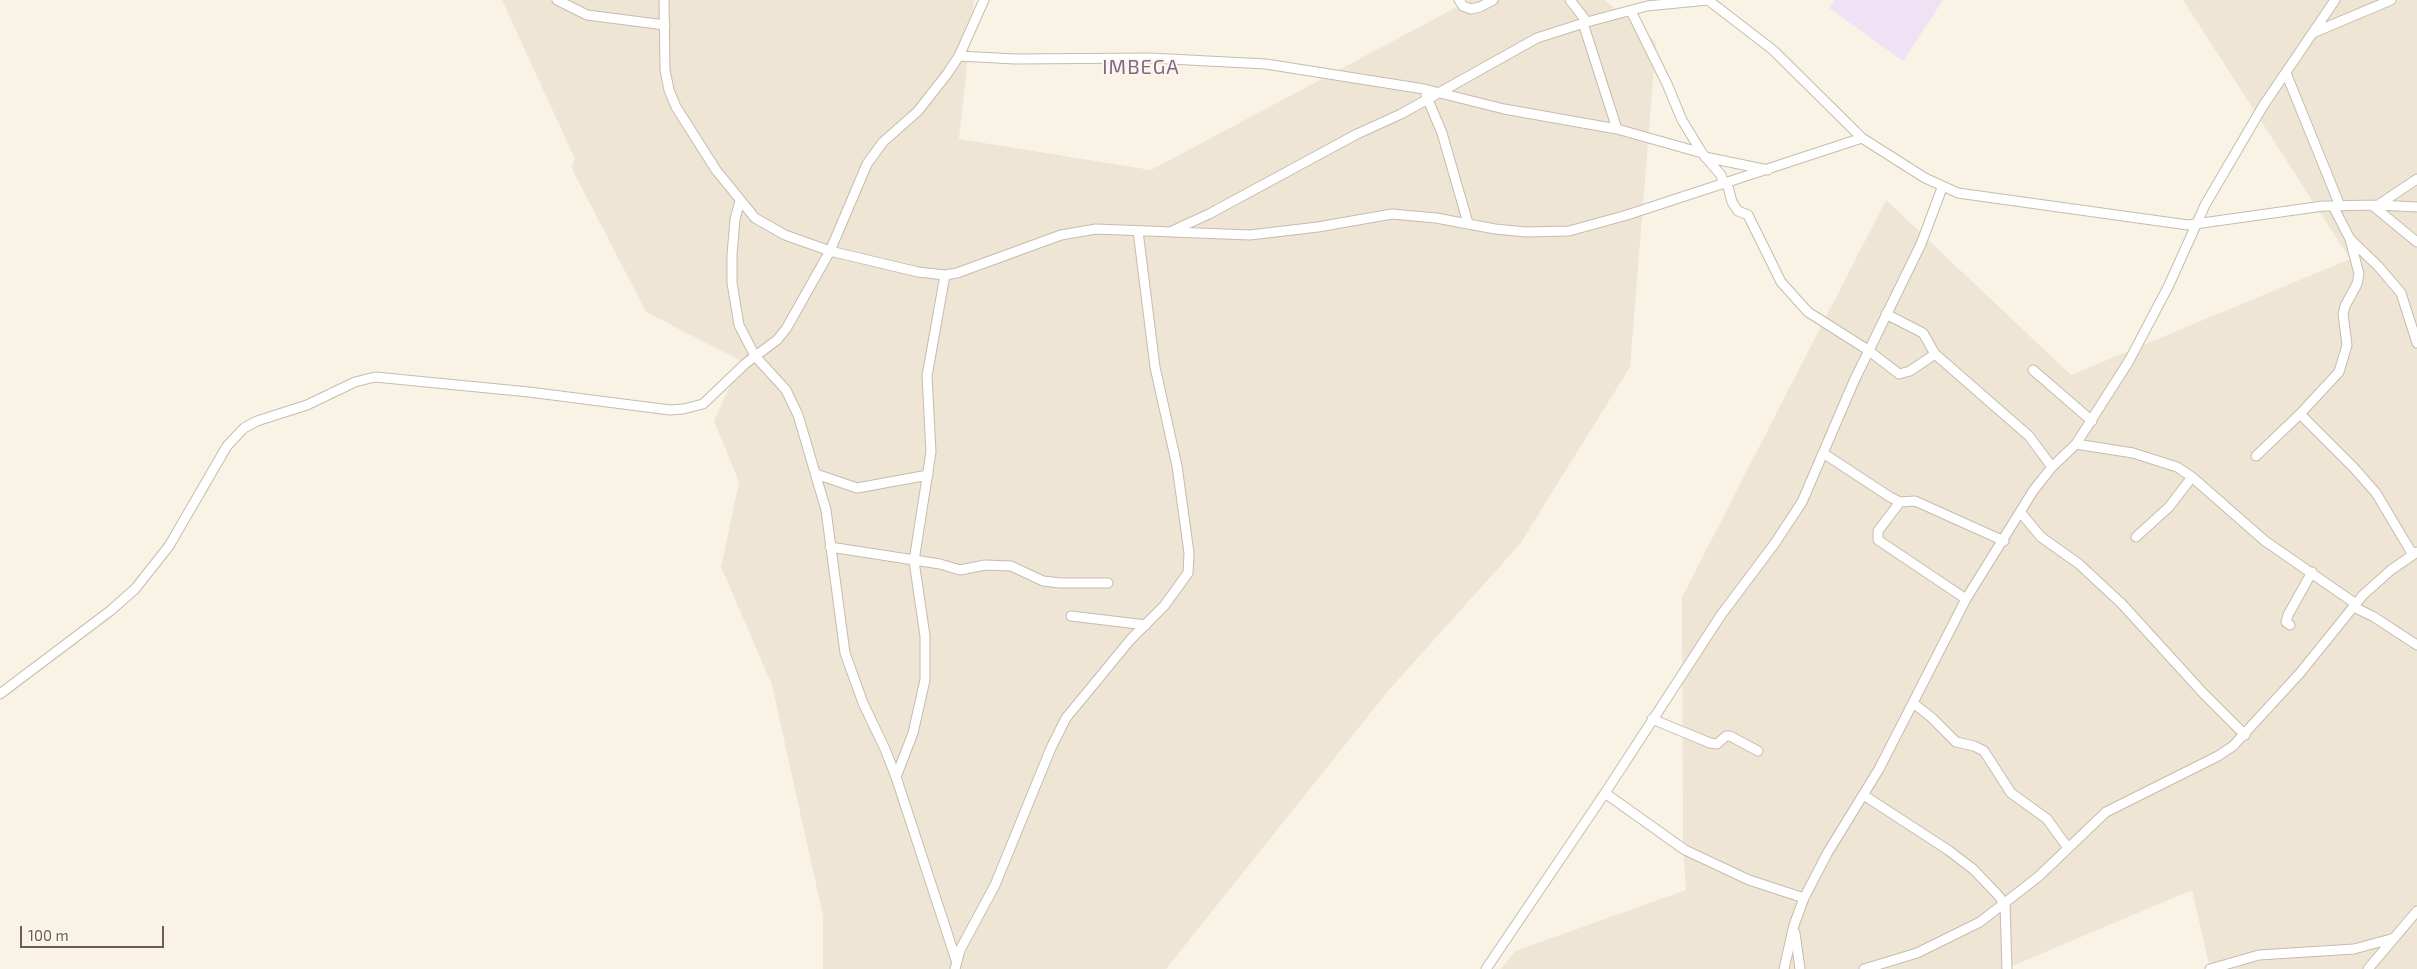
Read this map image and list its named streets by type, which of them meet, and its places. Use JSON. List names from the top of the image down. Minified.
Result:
{"districts":["IMBEGA"],"scale_bar":"100 m"}
